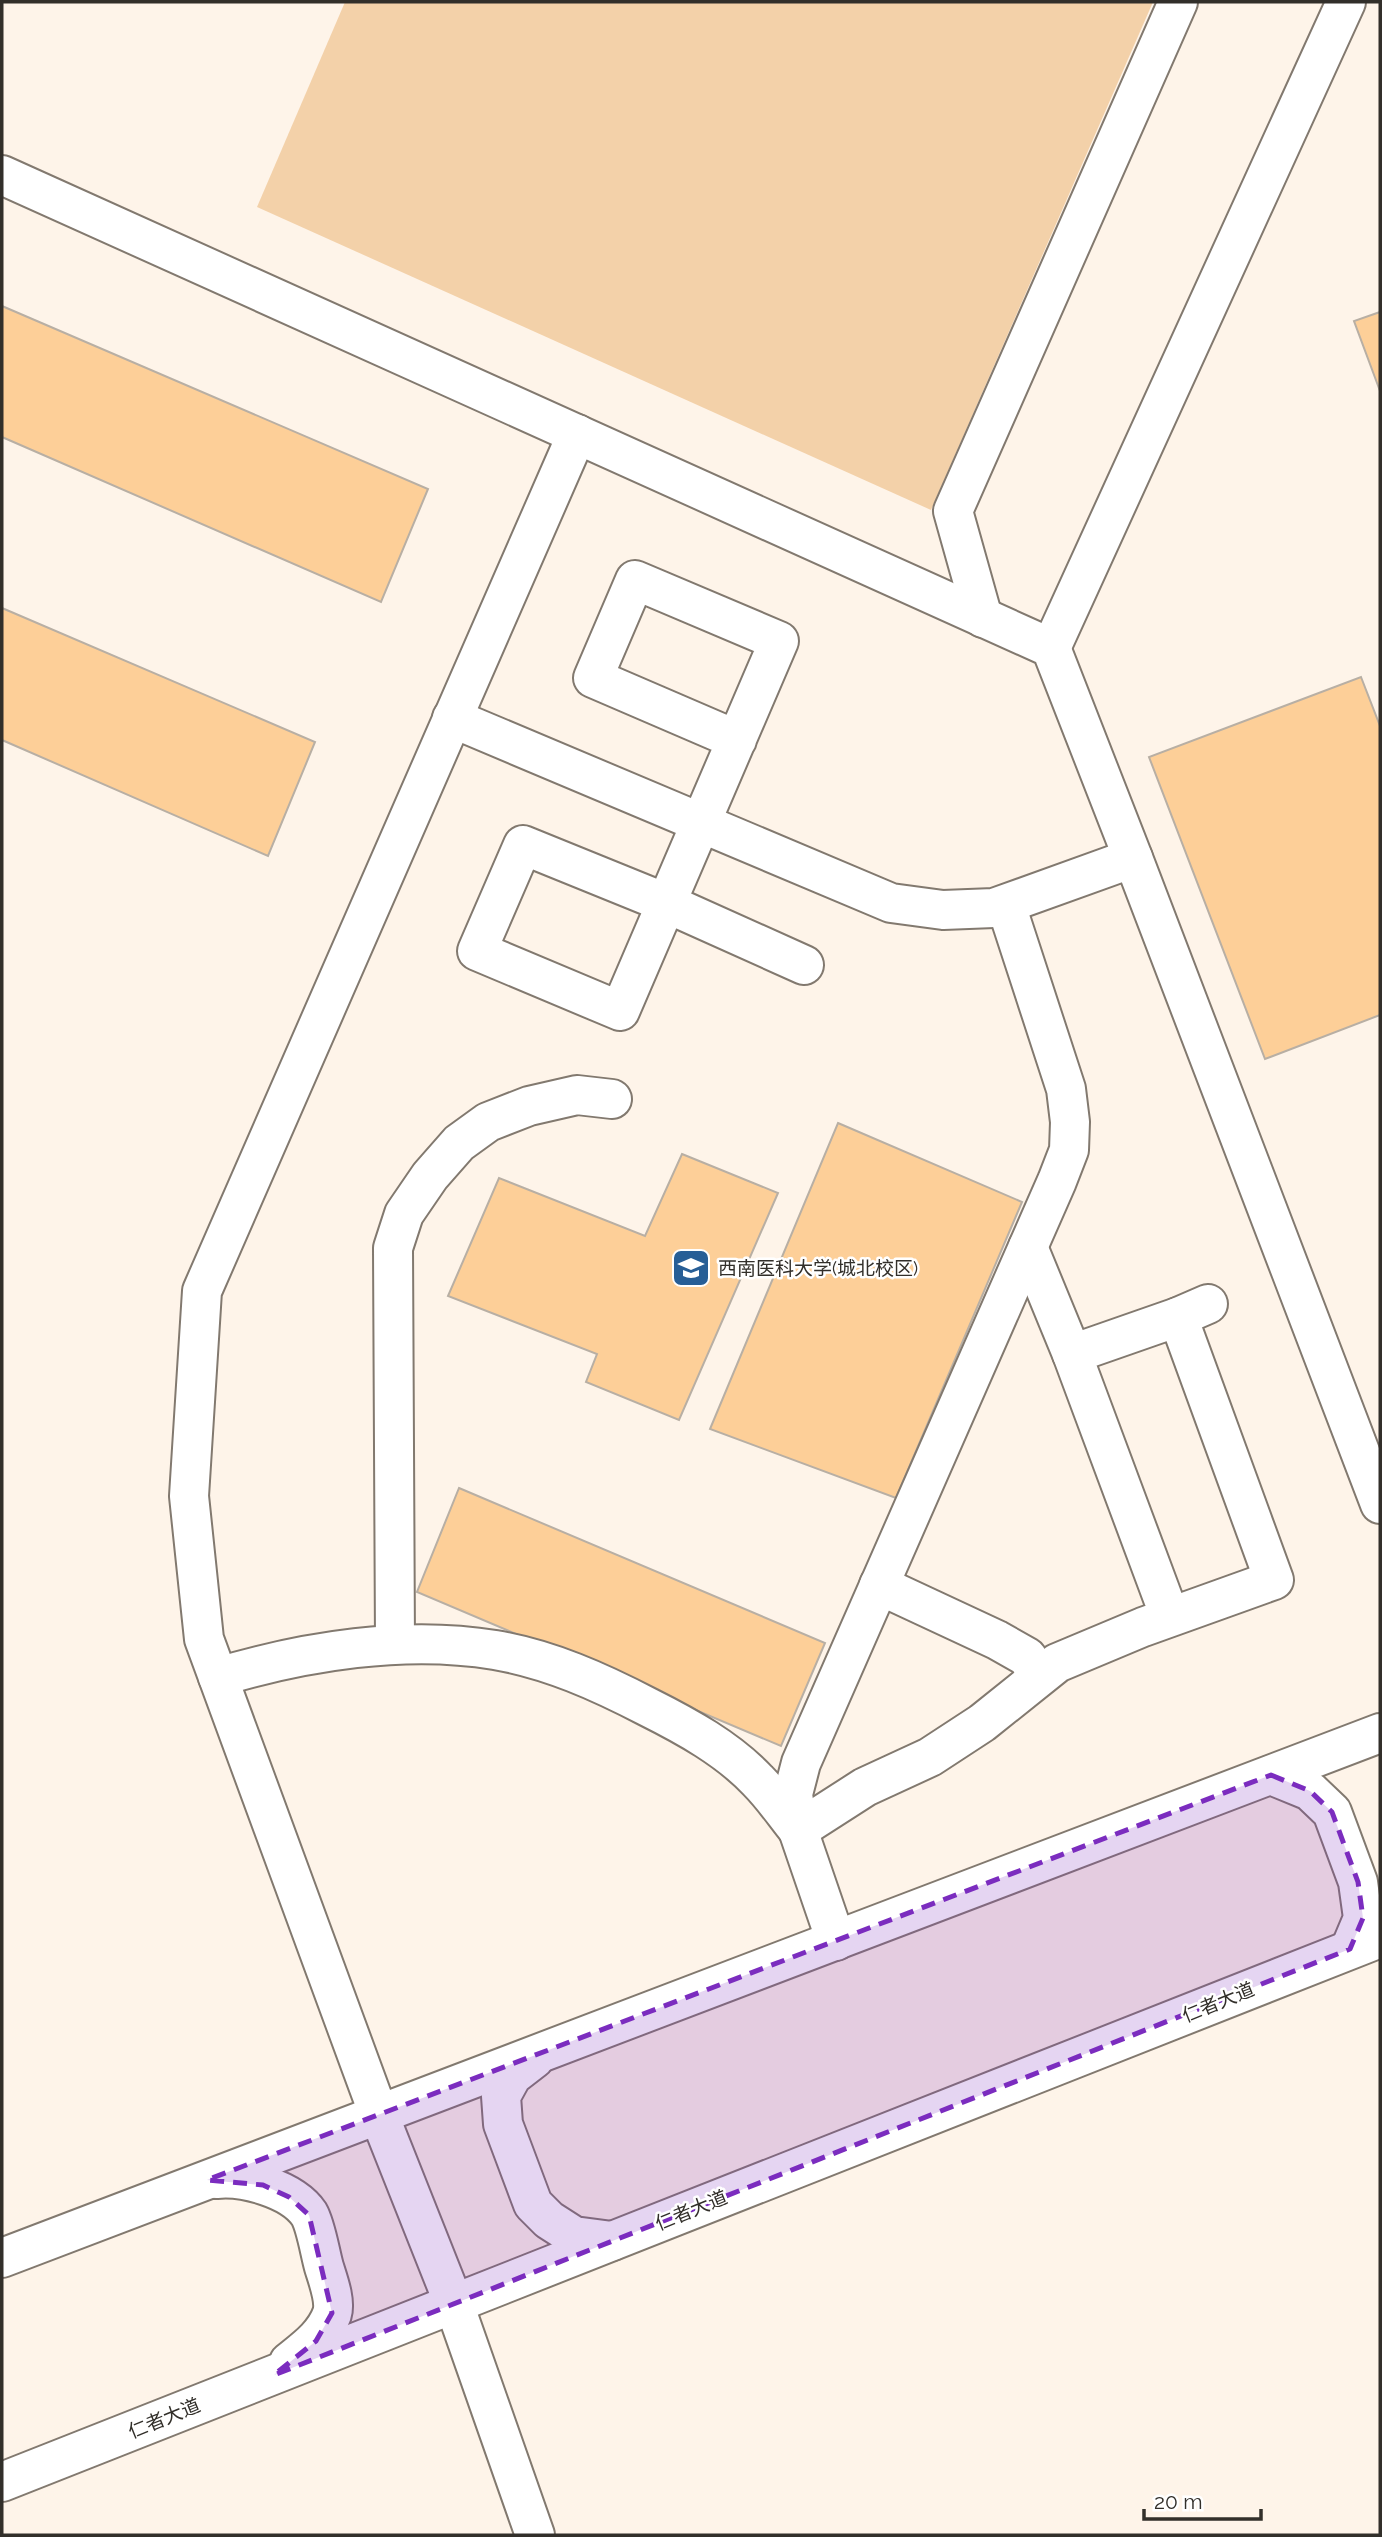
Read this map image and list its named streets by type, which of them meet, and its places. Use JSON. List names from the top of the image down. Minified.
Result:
{"streets":{"street":["仁者大道"]},"places":{"school or university":["西南医科大学(城北校区)"]},"scale_bar":"20 m"}
